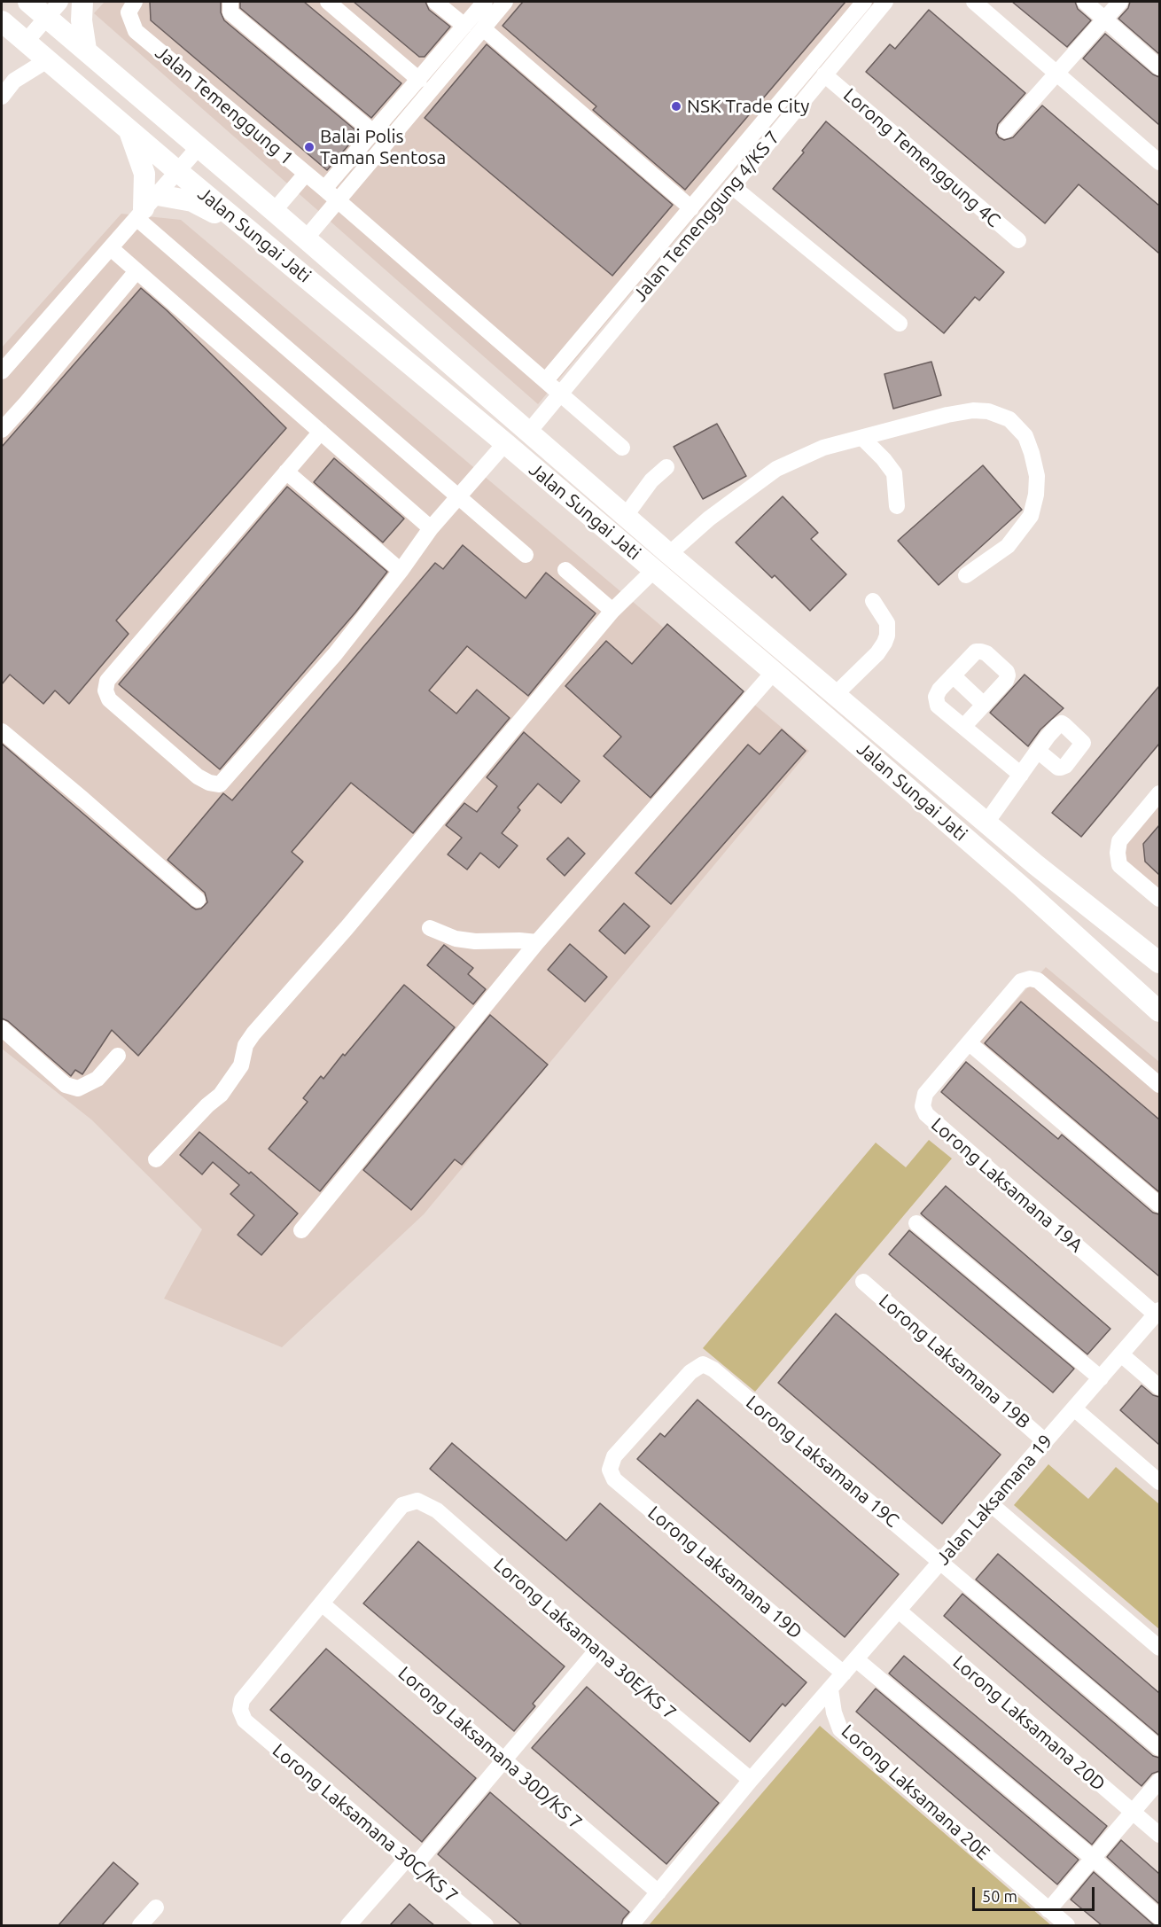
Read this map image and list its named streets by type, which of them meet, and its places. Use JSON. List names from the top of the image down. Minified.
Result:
{"streets":{"main road":["Jalan Sungai Jati"],"street":["Jalan Temenggung 1","Lorong Temenggung 4C","Jalan Temenggung 4/KS 7","Lorong Laksamana 19A","Lorong Laksamana 19B","Lorong Laksamana 19C","Jalan Laksamana 19","Lorong Laksamana 19D","Lorong Laksamana 30E/KS 7","Lorong Laksamana 20D","Lorong Laksamana 30D/KS 7","Lorong Laksamana 20E","Lorong Laksamana 30C/KS 7"]},"crossings":[["Jalan Temenggung 1","Jalan Temenggung 4/KS 7"],["Lorong Temenggung 4C","Jalan Temenggung 4/KS 7"],["Jalan Temenggung 4/KS 7","Jalan Sungai Jati"],["Lorong Laksamana 19A","Jalan Laksamana 19"],["Lorong Laksamana 19B","Jalan Laksamana 19"],["Lorong Laksamana 19C","Jalan Laksamana 19"],["Lorong Laksamana 19C","Lorong Laksamana 19D"],["Jalan Laksamana 19","Lorong Laksamana 19D"],["Jalan Laksamana 19","Lorong Laksamana 30E/KS 7"],["Jalan Laksamana 19","Lorong Laksamana 20D"],["Jalan Laksamana 19","Lorong Laksamana 30D/KS 7"],["Jalan Laksamana 19","Lorong Laksamana 20E"],["Lorong Laksamana 30E/KS 7","Lorong Laksamana 30D/KS 7"],["Lorong Laksamana 30E/KS 7","Lorong Laksamana 30C/KS 7"],["Lorong Laksamana 30D/KS 7","Lorong Laksamana 30C/KS 7"]],"places":["NSK Trade City","Balai Polis Taman Sentosa"],"scale_bar":"50 m"}
